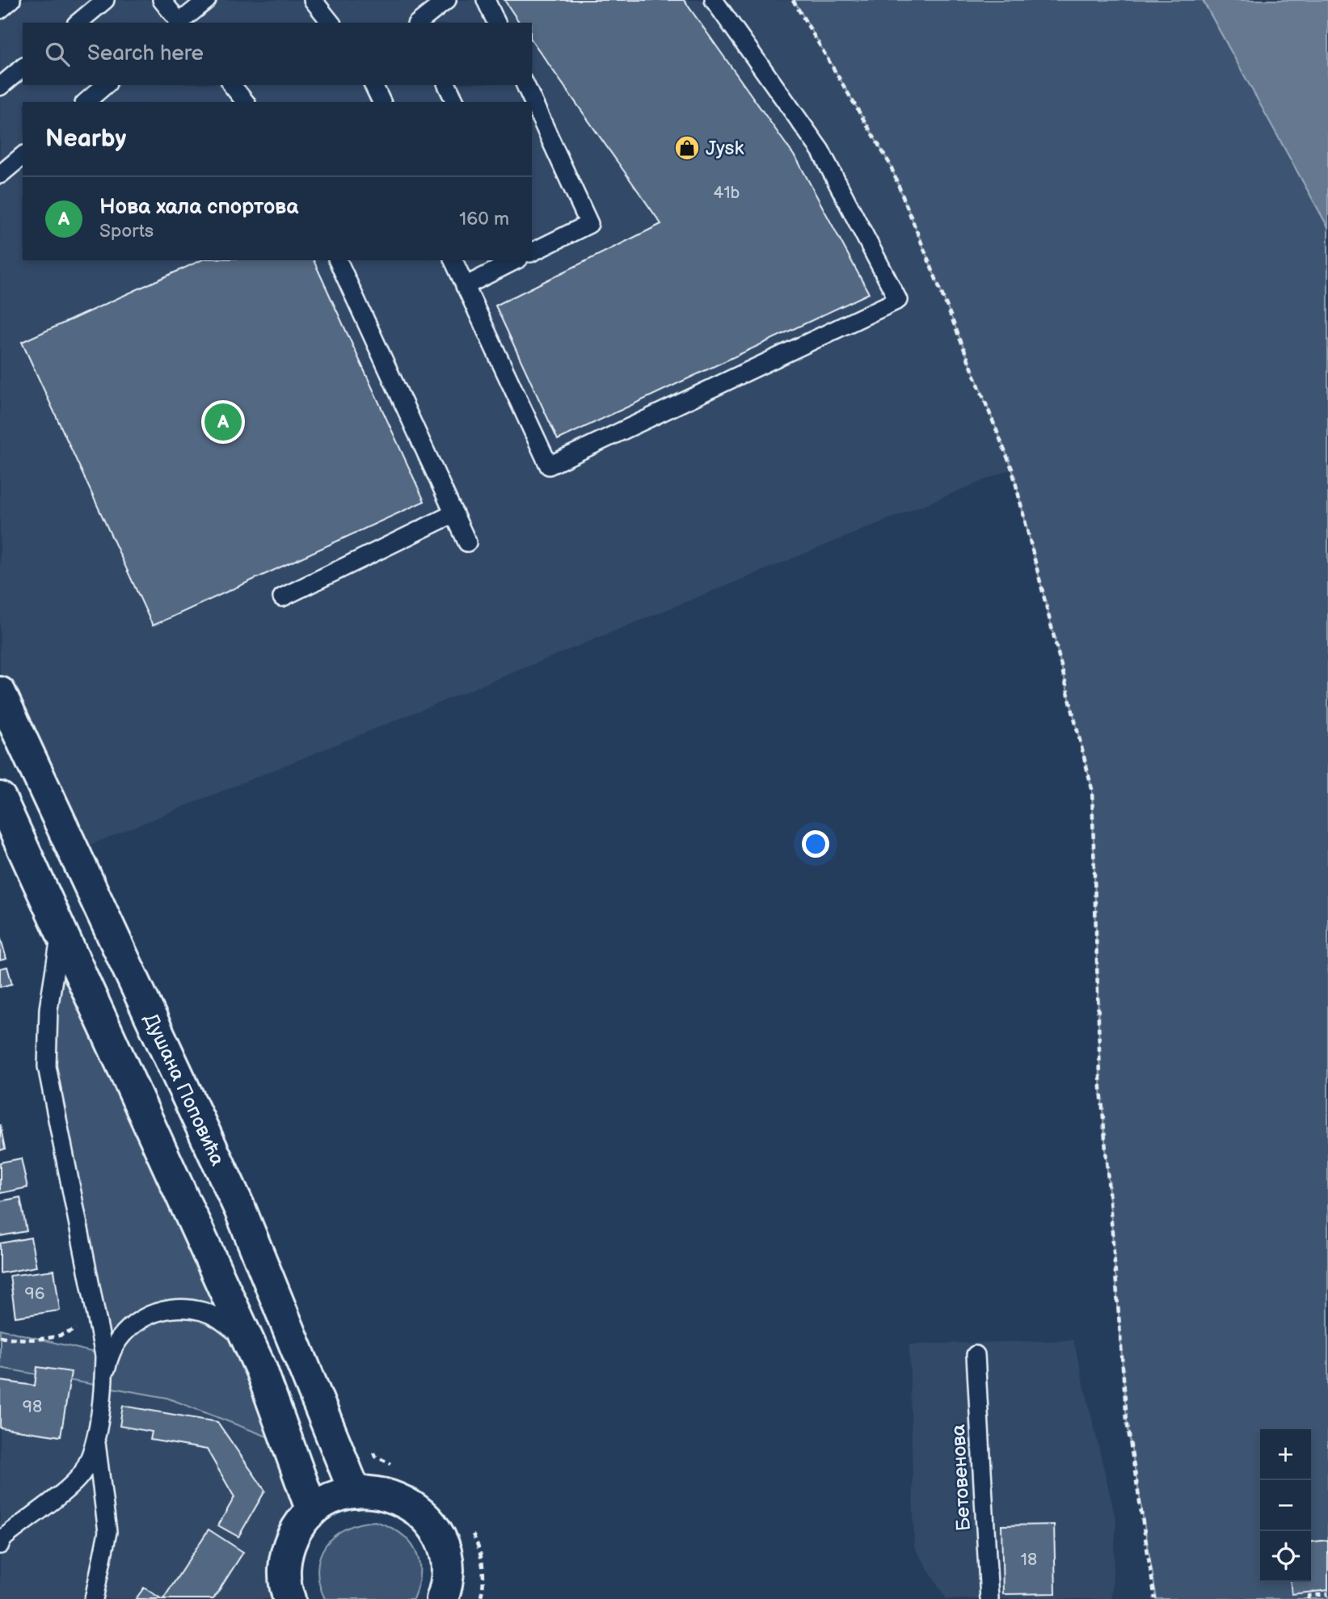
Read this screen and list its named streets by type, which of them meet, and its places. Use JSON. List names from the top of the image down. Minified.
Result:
{"streets":{"main road":["Душана Поповића"],"lane":["Бетовенова"]},"places":{"shop":["Jysk"]},"house_numbers":["41b","96","98","18"],"page":{"search":"Search here","heading":"Nearby","list":[{"mark":"A","name":"Нова хала спортова","note":"Sports","value":"160 m"}],"pins":"A","map_buttons":["+","−"]}}
